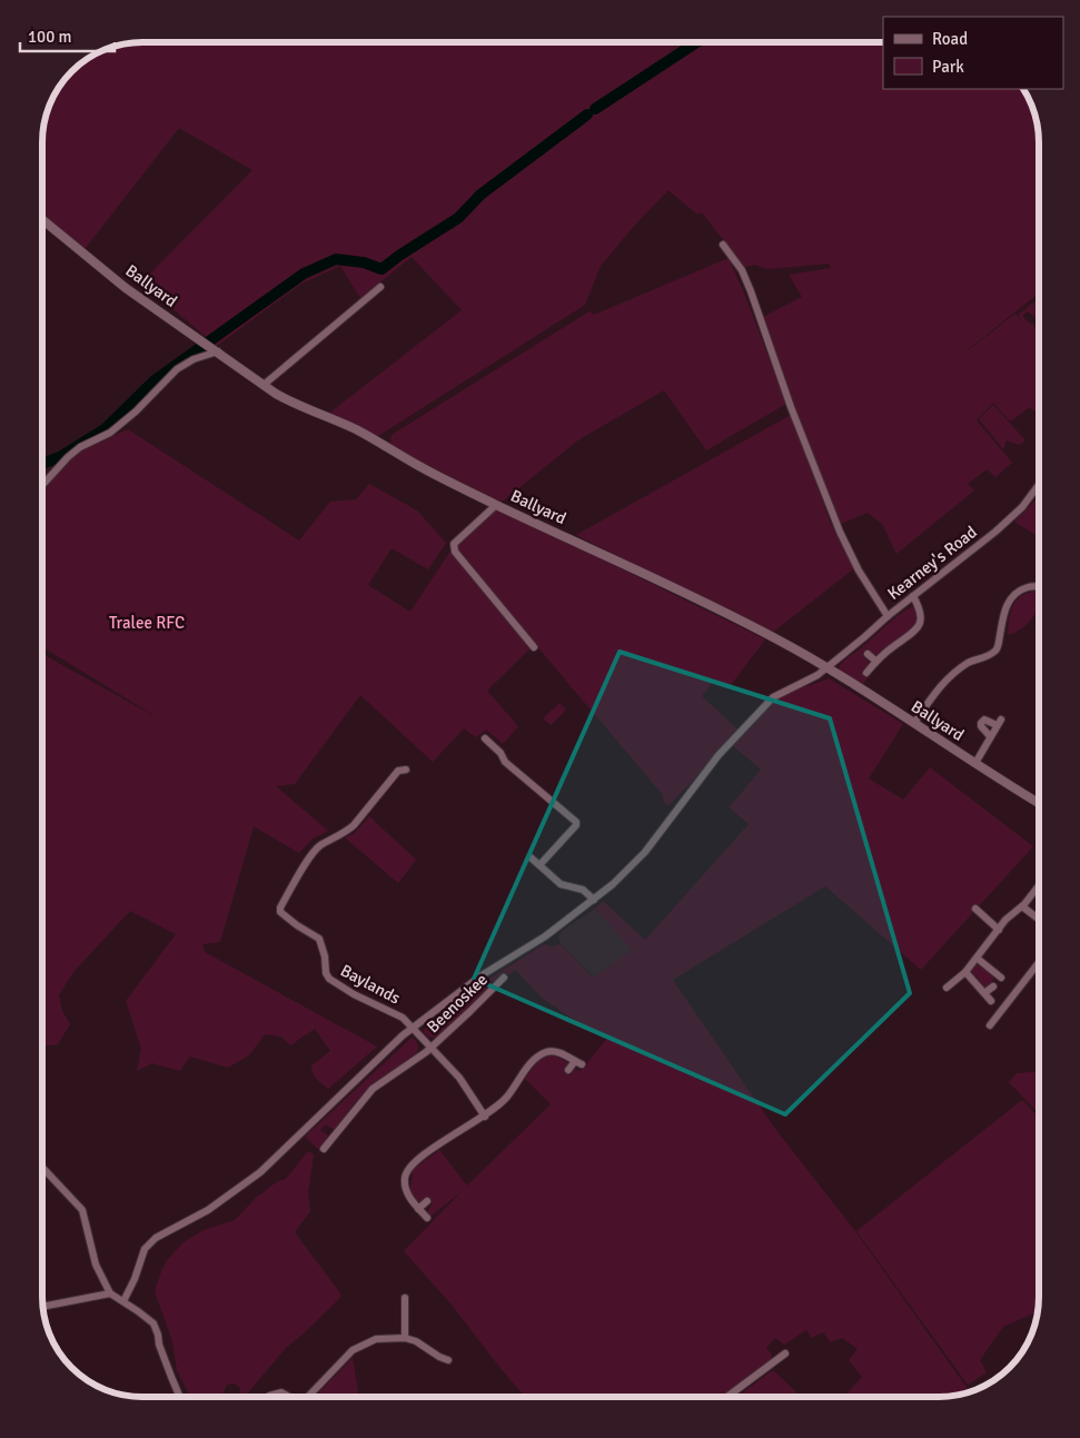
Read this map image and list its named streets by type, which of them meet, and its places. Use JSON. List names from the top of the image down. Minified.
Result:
{"streets":{"street":["Ballyard","Kearney's Road","Baylands","Beenoskee"]},"crossings":[["Ballyard","Kearney's Road"],["Kearney's Road","Baylands"],["Kearney's Road","Beenoskee"],["Baylands","Beenoskee"]],"parks":["Tralee RFC"],"legend":["Road","Park"],"scale_bar":"100 m"}
